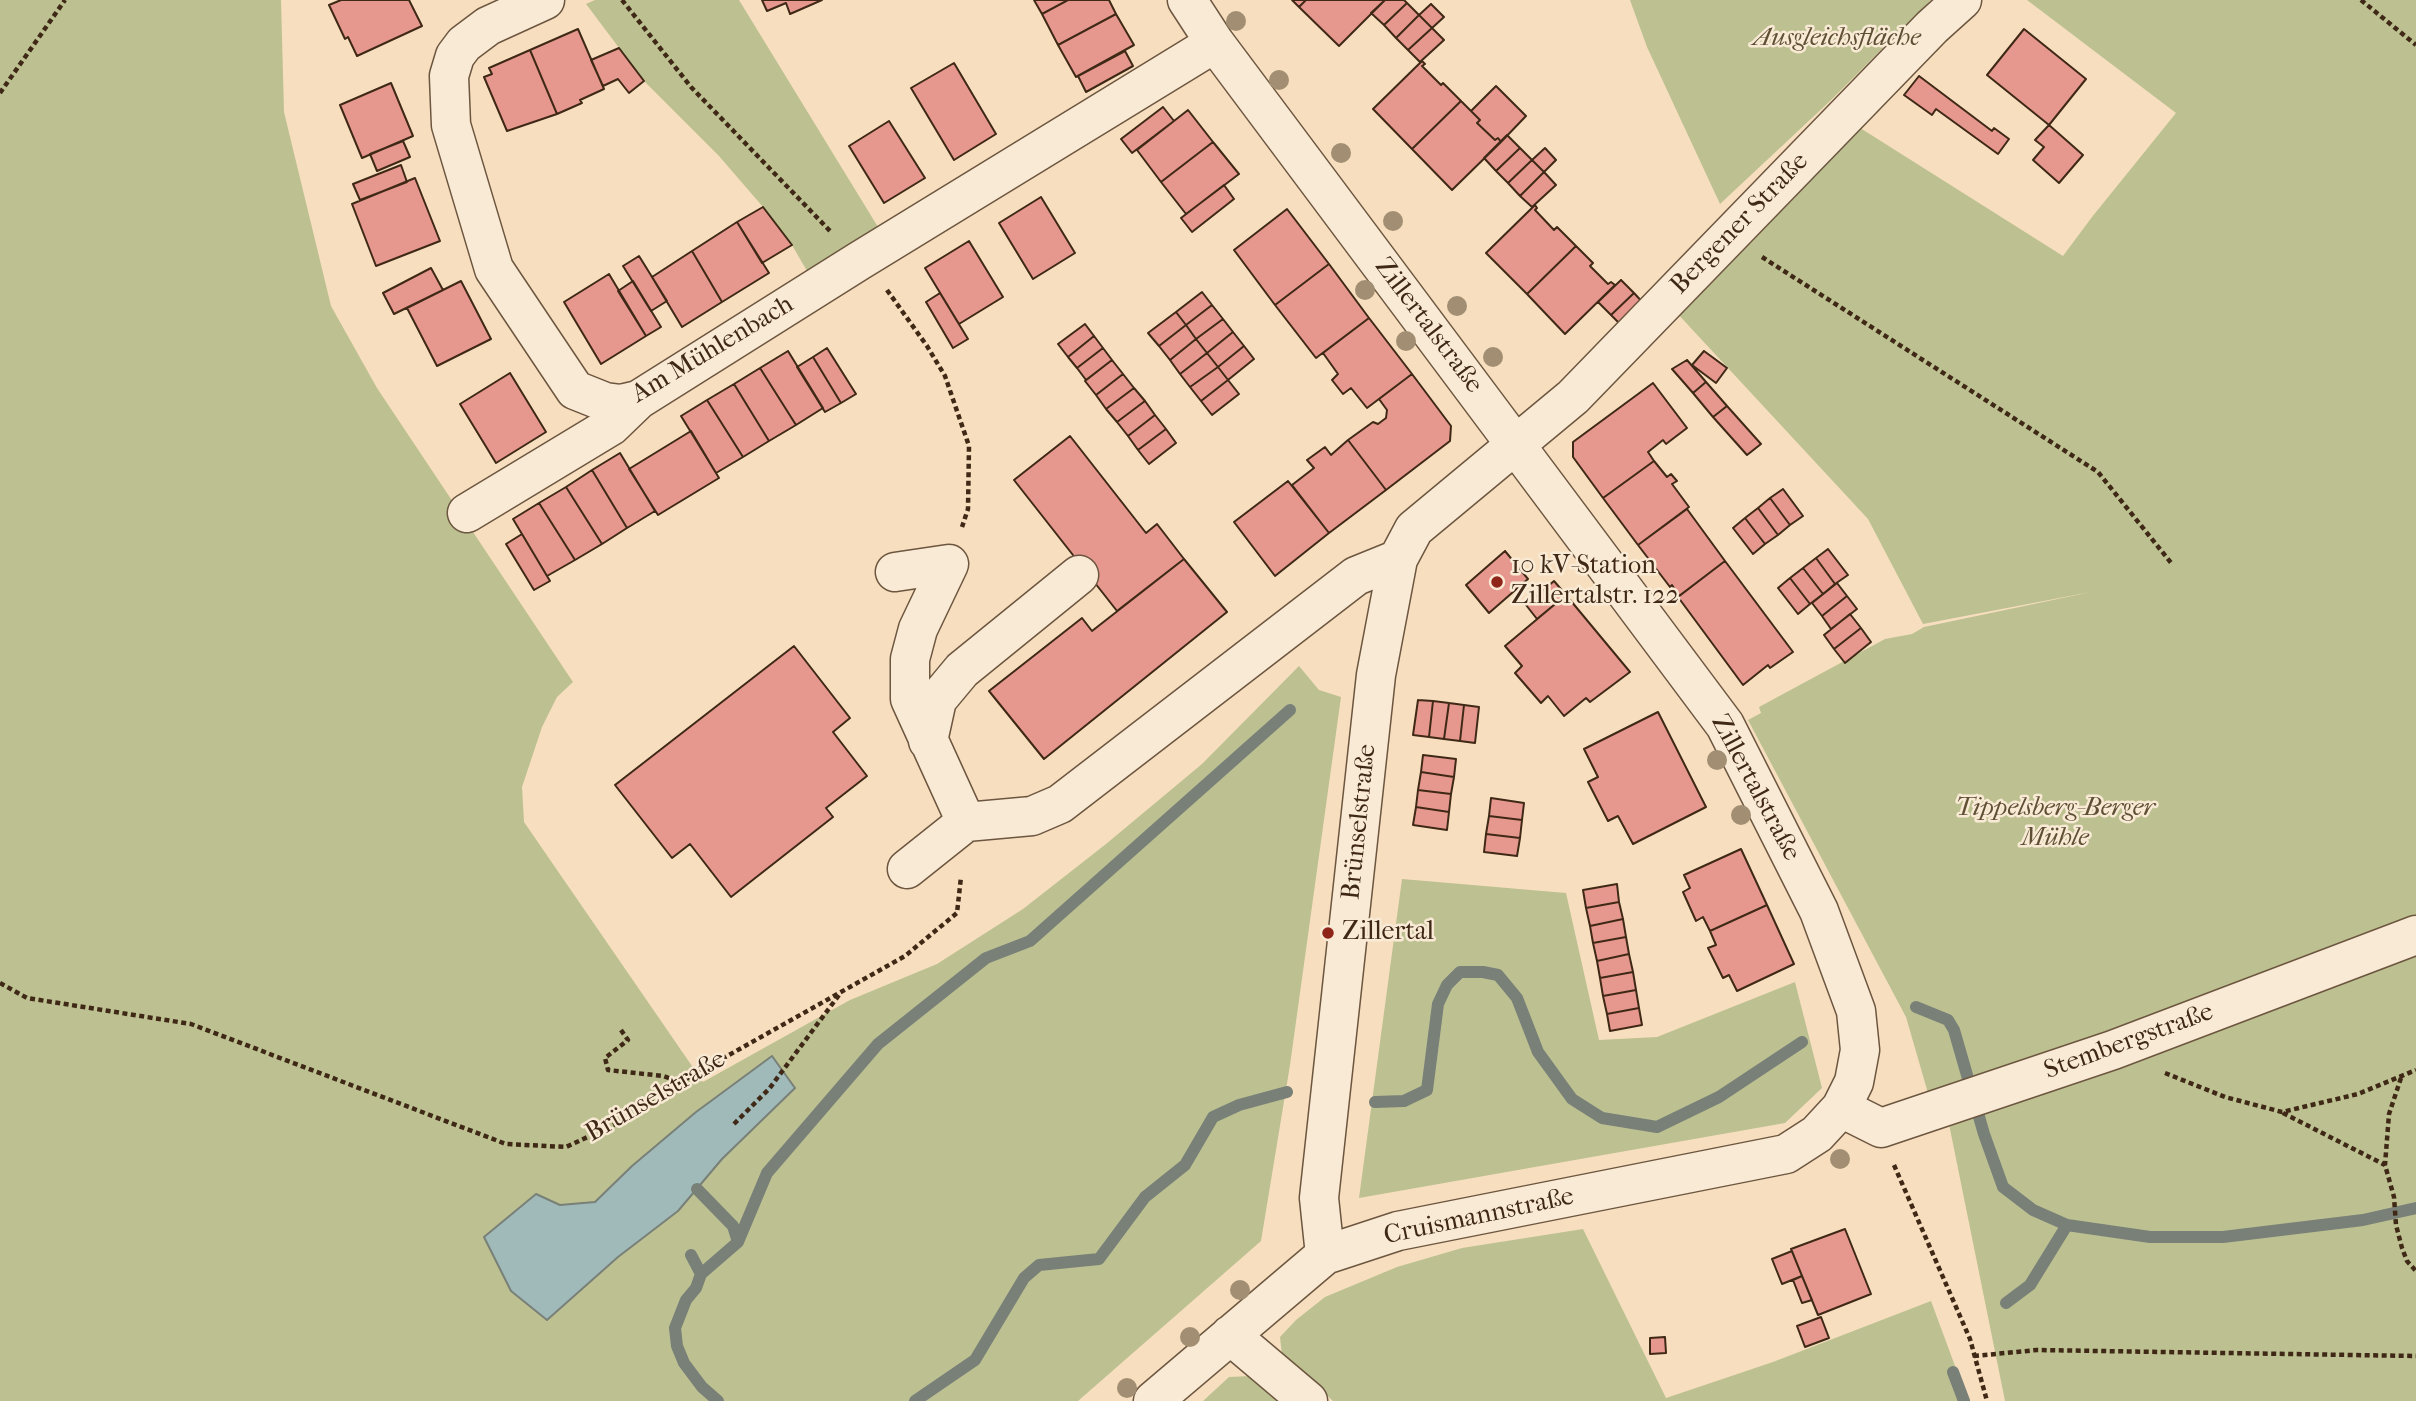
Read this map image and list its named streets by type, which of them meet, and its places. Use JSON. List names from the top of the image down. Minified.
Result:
{"streets":{"street":["Bergener Straße","Zillertalstraße","Am Mühlenbach","Brünselstraße","Stembergstraße","Cruismannstraße"]},"crossings":[["Bergener Straße","Zillertalstraße"],["Bergener Straße","Brünselstraße"],["Zillertalstraße","Am Mühlenbach"],["Zillertalstraße","Brünselstraße"],["Zillertalstraße","Stembergstraße"],["Zillertalstraße","Cruismannstraße"],["Brünselstraße","Cruismannstraße"],["Stembergstraße","Cruismannstraße"]],"parks":["Ausgleichsfläche","Tippelsberg-Berger Mühle"],"places":["10 kV-Station Zillertalstr. 122","Zillertal"]}
